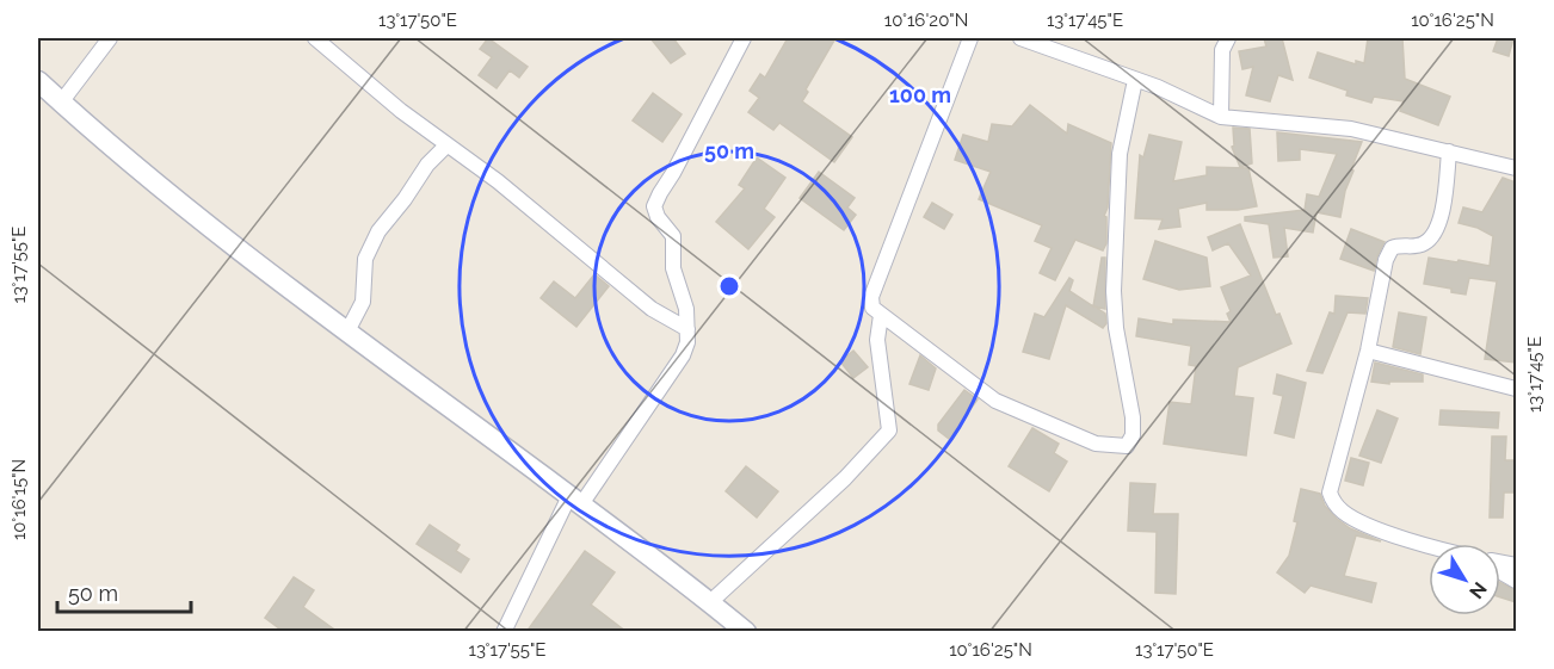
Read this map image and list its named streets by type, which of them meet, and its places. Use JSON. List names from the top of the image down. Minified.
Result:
{"scale_bar":"50 m","north":"bottom right","coordinates":["13°17'50\"E","10°16'20\"N","13°17'45\"E","10°16'25\"N","13°17'55\"E","10°16'15\"N"],"rings":["100 m","50 m"]}
